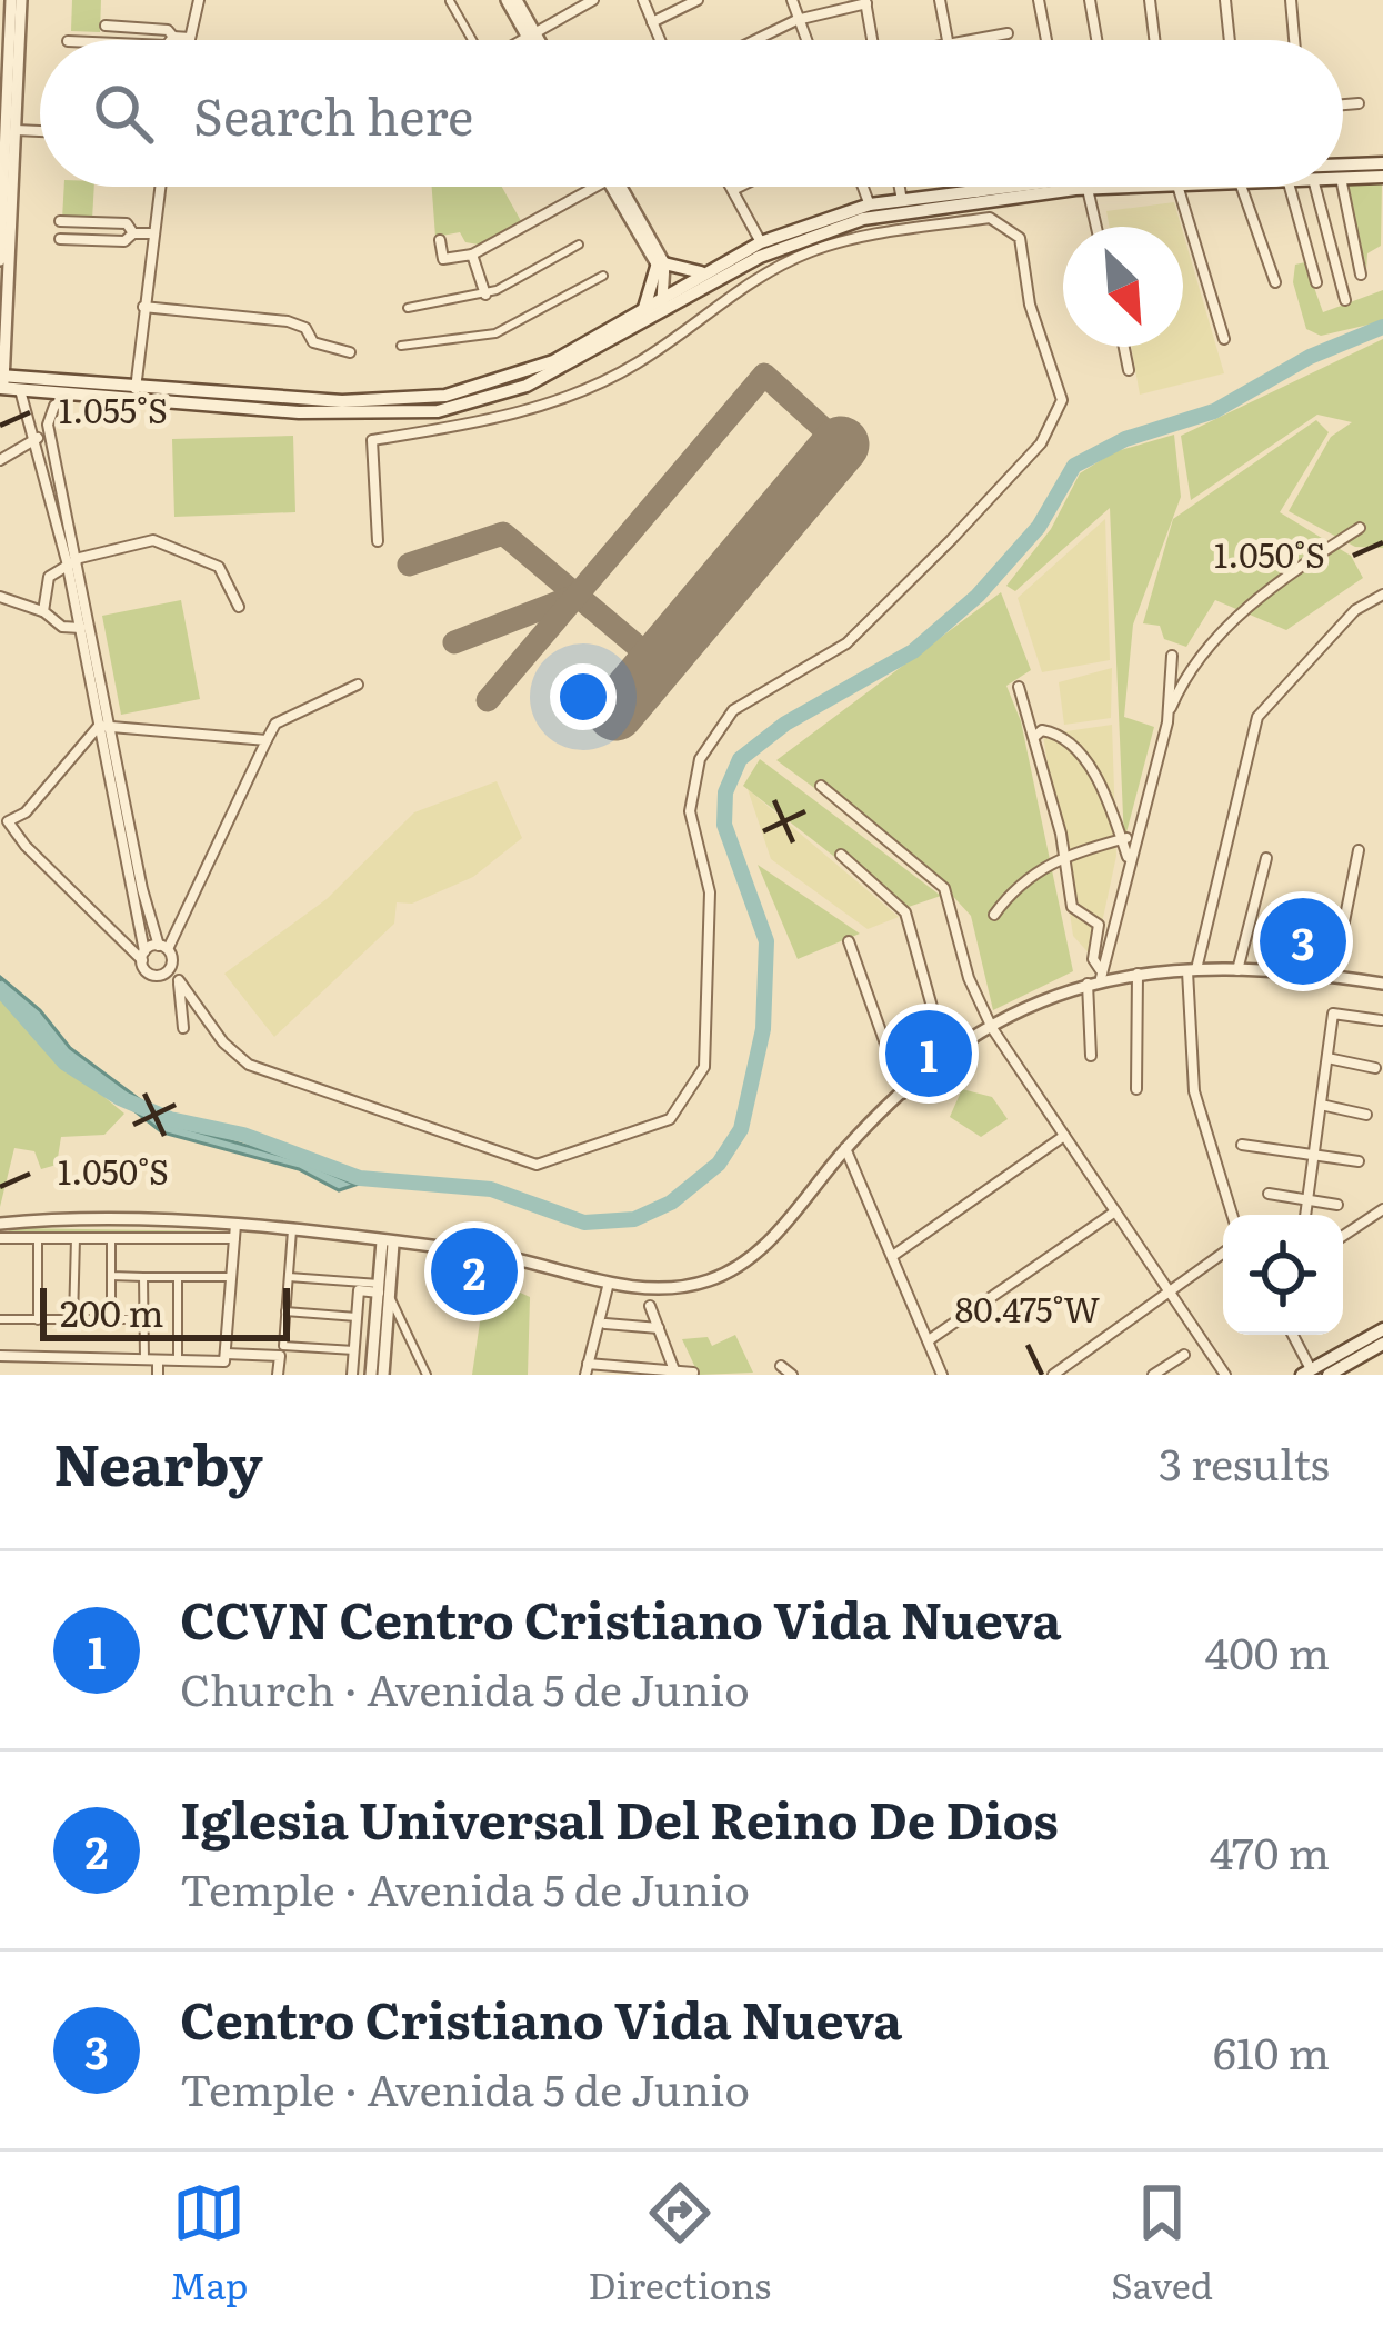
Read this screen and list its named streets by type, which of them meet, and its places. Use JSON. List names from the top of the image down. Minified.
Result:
{"scale_bar":"200 m","north":"bottom right","page":{"search":"Search here","pins":["3","1","2"],"scale":"200 m","heading":["Nearby","3 results"],"list":[{"mark":"1","name":"CCVN Centro Cristiano Vida Nueva","note":"Church · Avenida 5 de Junio","value":"400 m"},{"mark":"2","name":"Iglesia Universal Del Reino De Dios","note":"Temple · Avenida 5 de Junio","value":"470 m"},{"mark":"3","name":"Centro Cristiano Vida Nueva","note":"Temple · Avenida 5 de Junio","value":"610 m"}],"nav":["Map","Directions","Saved"]},"coordinates":["1.055°S","1.050°S","80.475°W"]}
